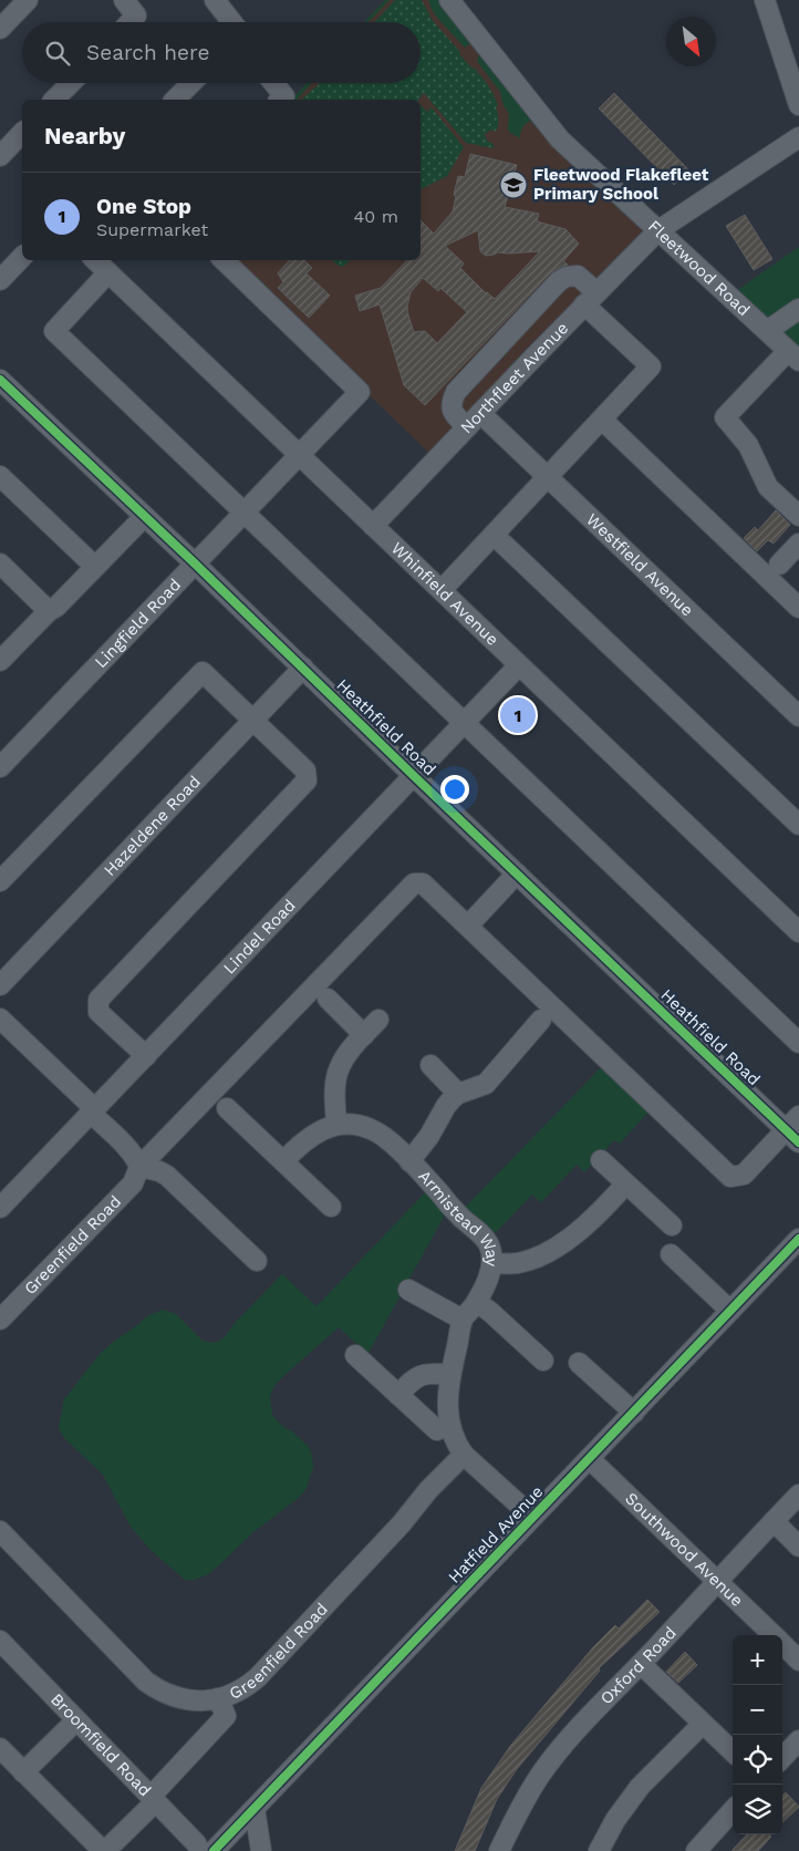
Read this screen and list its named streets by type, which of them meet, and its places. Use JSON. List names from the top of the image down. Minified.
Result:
{"streets":{"street":["Fleetwood Road","Northfleet Avenue","Westfield Avenue","Whinfield Avenue","Lingfield Road","Heathfield Road","Hazeldene Road","Lindel Road","Armistead Way","Greenfield Road","Hatfield Avenue","Southwood Avenue","Oxford Road","Broomfield Road"]},"crossings":[["Fleetwood Road","Northfleet Avenue"],["Northfleet Avenue","Westfield Avenue"],["Northfleet Avenue","Whinfield Avenue"],["Whinfield Avenue","Lingfield Road"],["Whinfield Avenue","Lindel Road"],["Lingfield Road","Heathfield Road"],["Heathfield Road","Hazeldene Road"],["Heathfield Road","Lindel Road"],["Heathfield Road","Greenfield Road"],["Armistead Way","Greenfield Road"],["Hatfield Avenue","Southwood Avenue"],["Southwood Avenue","Oxford Road"]],"places":{"school or university":["Fleetwood Flakefleet Primary School"]},"north":"bottom right","page":{"search":"Search here","heading":"Nearby","list":[{"mark":"1","name":"One Stop","note":"Supermarket","value":"40 m"}],"pins":"1","map_buttons":["+","−"]}}
